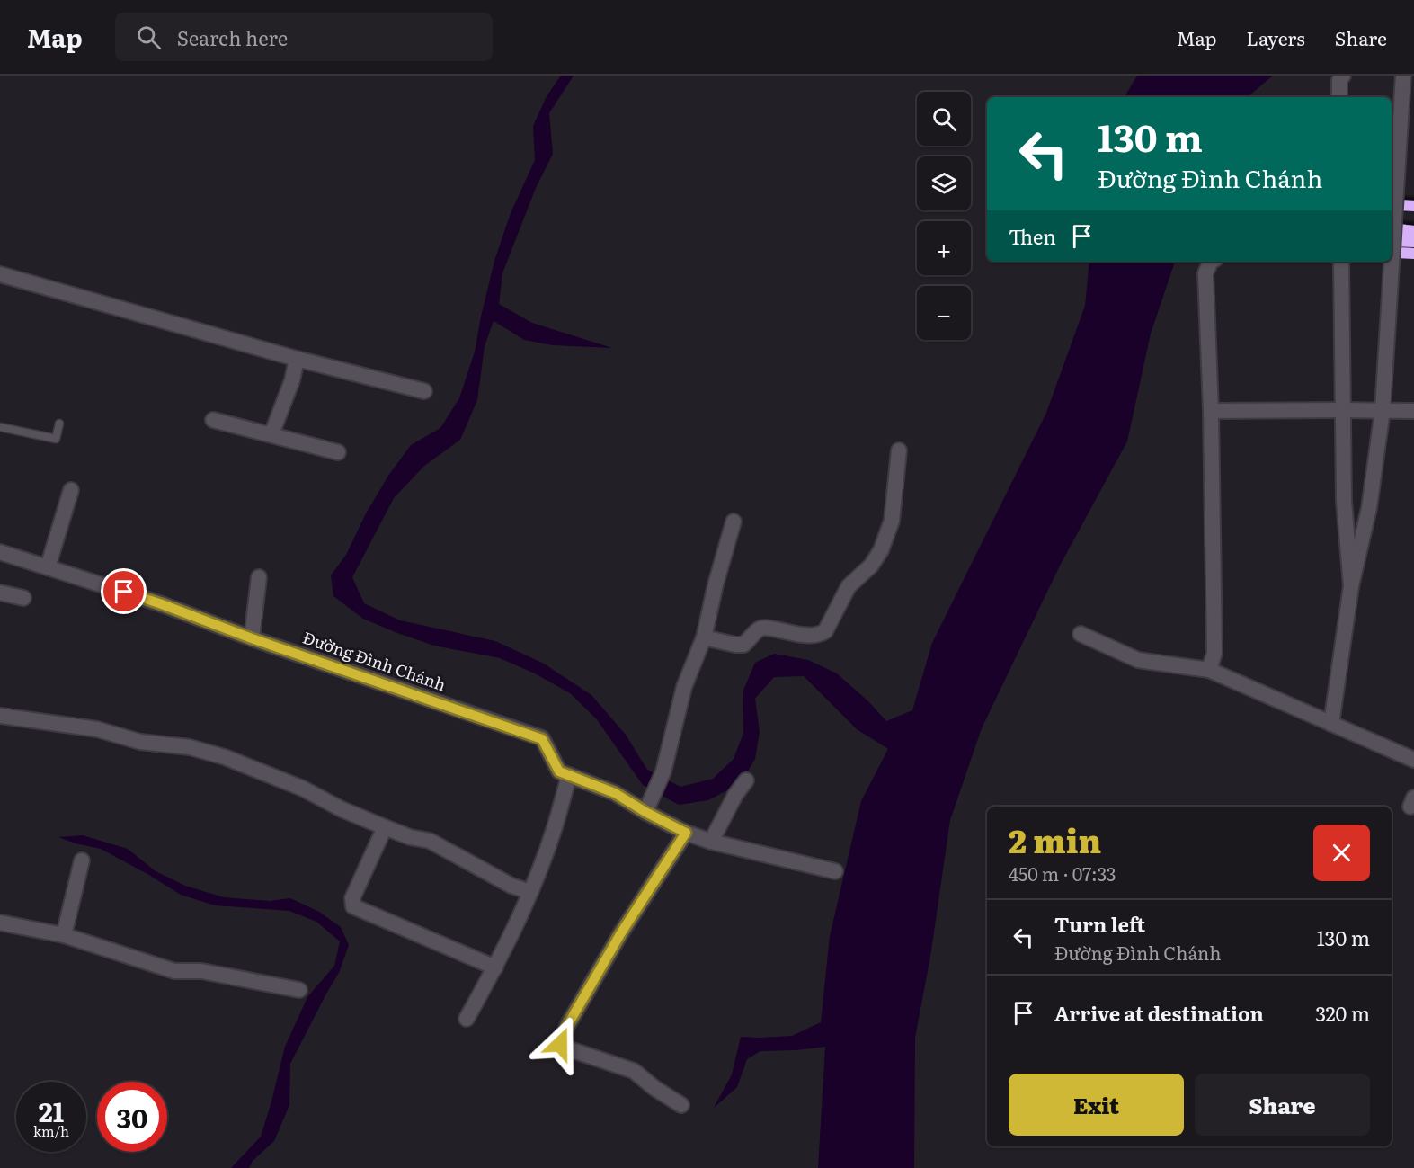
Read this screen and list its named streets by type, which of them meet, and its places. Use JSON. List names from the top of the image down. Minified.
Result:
{"streets":{"street":["Đường Đình Chánh"]},"page":{"header":"Map","search":"Search here","nav":["Map","Layers","Share"],"map_buttons":["+","−"],"turn":["130 m","Đường Đình Chánh"],"then":"Then","heading":["2 min","450 m · 07:33"],"list":[{"name":"Turn left","note":"Đường Đình Chánh","value":"130 m"},{"name":"Arrive at destination","value":"320 m"}],"buttons":["Exit","Share"],"speed":"21 km/h","limit":"30"}}
